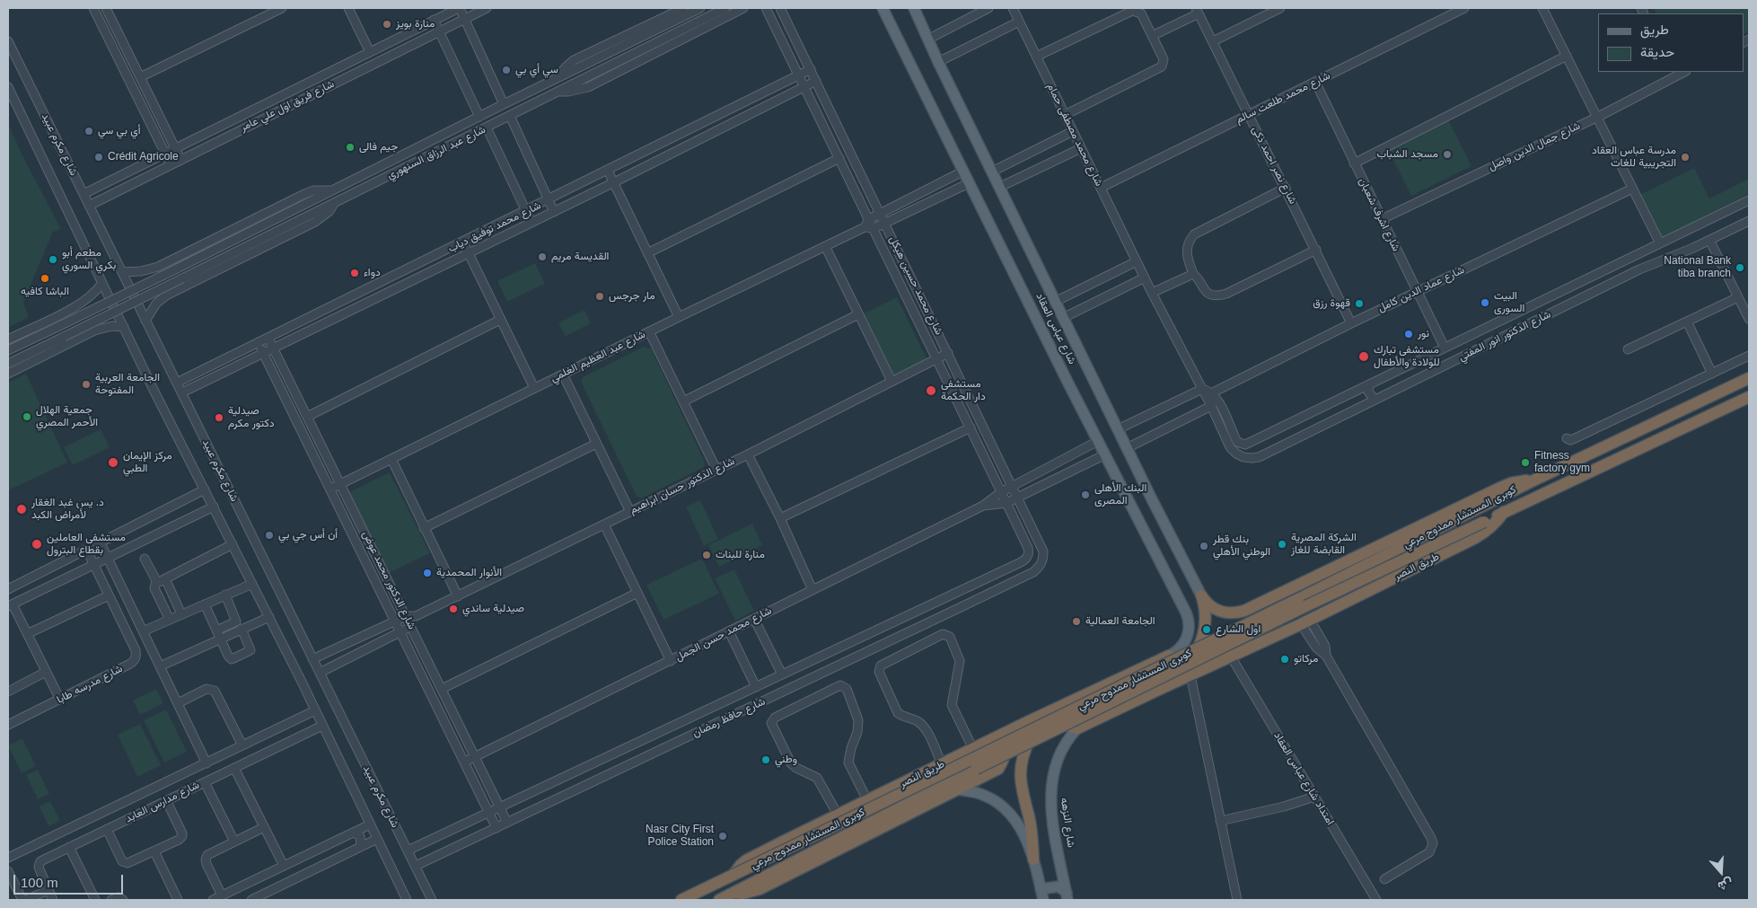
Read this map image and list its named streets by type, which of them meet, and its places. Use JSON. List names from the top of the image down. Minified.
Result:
{"streets":{"highway":["كوبرى المستشار ممدوح مرعي","طريق النصر"],"main road":["شارع عباس العقاد","شارع النزهه"],"street":["شارع محمد طلعت سالم","شارع فريق اول علي عامر","شارع محمد مصطفى حمام","شارع مكرم عبيد","شارع جمال الدين واصل","شارع عبد الرزاق السنهوري","شارع نصر احمد ذكى","شارع اشرف شعبان","شارع محمد توفيق دياب","شارع محمد حسين هيكل","شارع عماد الدين كامل","شارع الدكتور انور المفتي","شارع عبد العظيم الغلمي","شارع الدكتور حسان ابراهيم","شارع الدكتور محمد عوض","شارع محمد حسن الجمل","شارع مدرسه طابا","شارع حافظ رمضان","امتداد شارع عباس العقاد","شارع مدارس العابد"]},"crossings":[["شارع محمد طلعت سالم","شارع محمد مصطفى حمام"],["شارع محمد طلعت سالم","شارع نصر احمد ذكى"],["شارع محمد طلعت سالم","شارع اشرف شعبان"],["شارع فريق اول علي عامر","شارع مكرم عبيد"],["شارع محمد مصطفى حمام","شارع عماد الدين كامل"],["شارع محمد مصطفى حمام","شارع الدكتور انور المفتي"],["شارع مكرم عبيد","شارع عبد الرزاق السنهوري"],["شارع مكرم عبيد","شارع محمد توفيق دياب"],["شارع مكرم عبيد","شارع الدكتور حسان ابراهيم"],["شارع مكرم عبيد","شارع حافظ رمضان"],["شارع مكرم عبيد","شارع مدارس العابد"],["شارع جمال الدين واصل","شارع اشرف شعبان"],["شارع نصر احمد ذكى","شارع عماد الدين كامل"],["شارع اشرف شعبان","شارع عماد الدين كامل"],["شارع اشرف شعبان","شارع الدكتور انور المفتي"],["شارع محمد توفيق دياب","شارع محمد حسين هيكل"],["شارع محمد توفيق دياب","شارع الدكتور محمد عوض"],["شارع محمد حسين هيكل","شارع الدكتور حسان ابراهيم"],["شارع محمد حسين هيكل","شارع محمد حسن الجمل"],["شارع محمد حسين هيكل","شارع حافظ رمضان"],["شارع عماد الدين كامل","شارع عباس العقاد"],["شارع عباس العقاد","طريق النصر"],["شارع عباس العقاد","شارع محمد حسن الجمل"],["شارع عبد العظيم الغلمي","شارع الدكتور محمد عوض"],["شارع الدكتور حسان ابراهيم","شارع الدكتور محمد عوض"],["كوبرى المستشار ممدوح مرعي","طريق النصر"],["طريق النصر","امتداد شارع عباس العقاد"],["طريق النصر","شارع النزهه"],["شارع الدكتور محمد عوض","شارع محمد حسن الجمل"],["شارع الدكتور محمد عوض","شارع حافظ رمضان"]],"places":["منارة بويز","سي أي بي","أي بي سي","جيم فالى","مسجد الشباب","Crédit Agricole","مدرسة عباس العقاد التجريبية للغات","القديسة مريم","مطعم أبو بكري السوري","National Bank tiba branch","دواء","الباشا كافيه","مار جرجس","البيت السورى","قهوة رزق","نور","مستشفى تبارك للولادة والأطفال","الجامعة العربية المفتوحة","مستشفي دار الحكمة","جمعية الهلال الأحمر المصري","صيدلية دكتور مكرم","مركز الإيمان الطبي","Fitness factory gym","البنك الأهلى المصرى","د. يس غبد الغقار لأمراض الكبد","أن أس جي بي","مستشفى العاملين بقطاع البترول","الشركة المصرية القابضة للغاز","بنك قطر الوطني الأهلي","منارة للبنات","الأنوار المحمدية","صيدلية ساندي","الجامعة العمالية","اول الشارع","مركاتو","وطني","Nasr City First Police Station"],"legend":["طريق","حديقة"],"scale_bar":"100 m","north":"bottom"}
